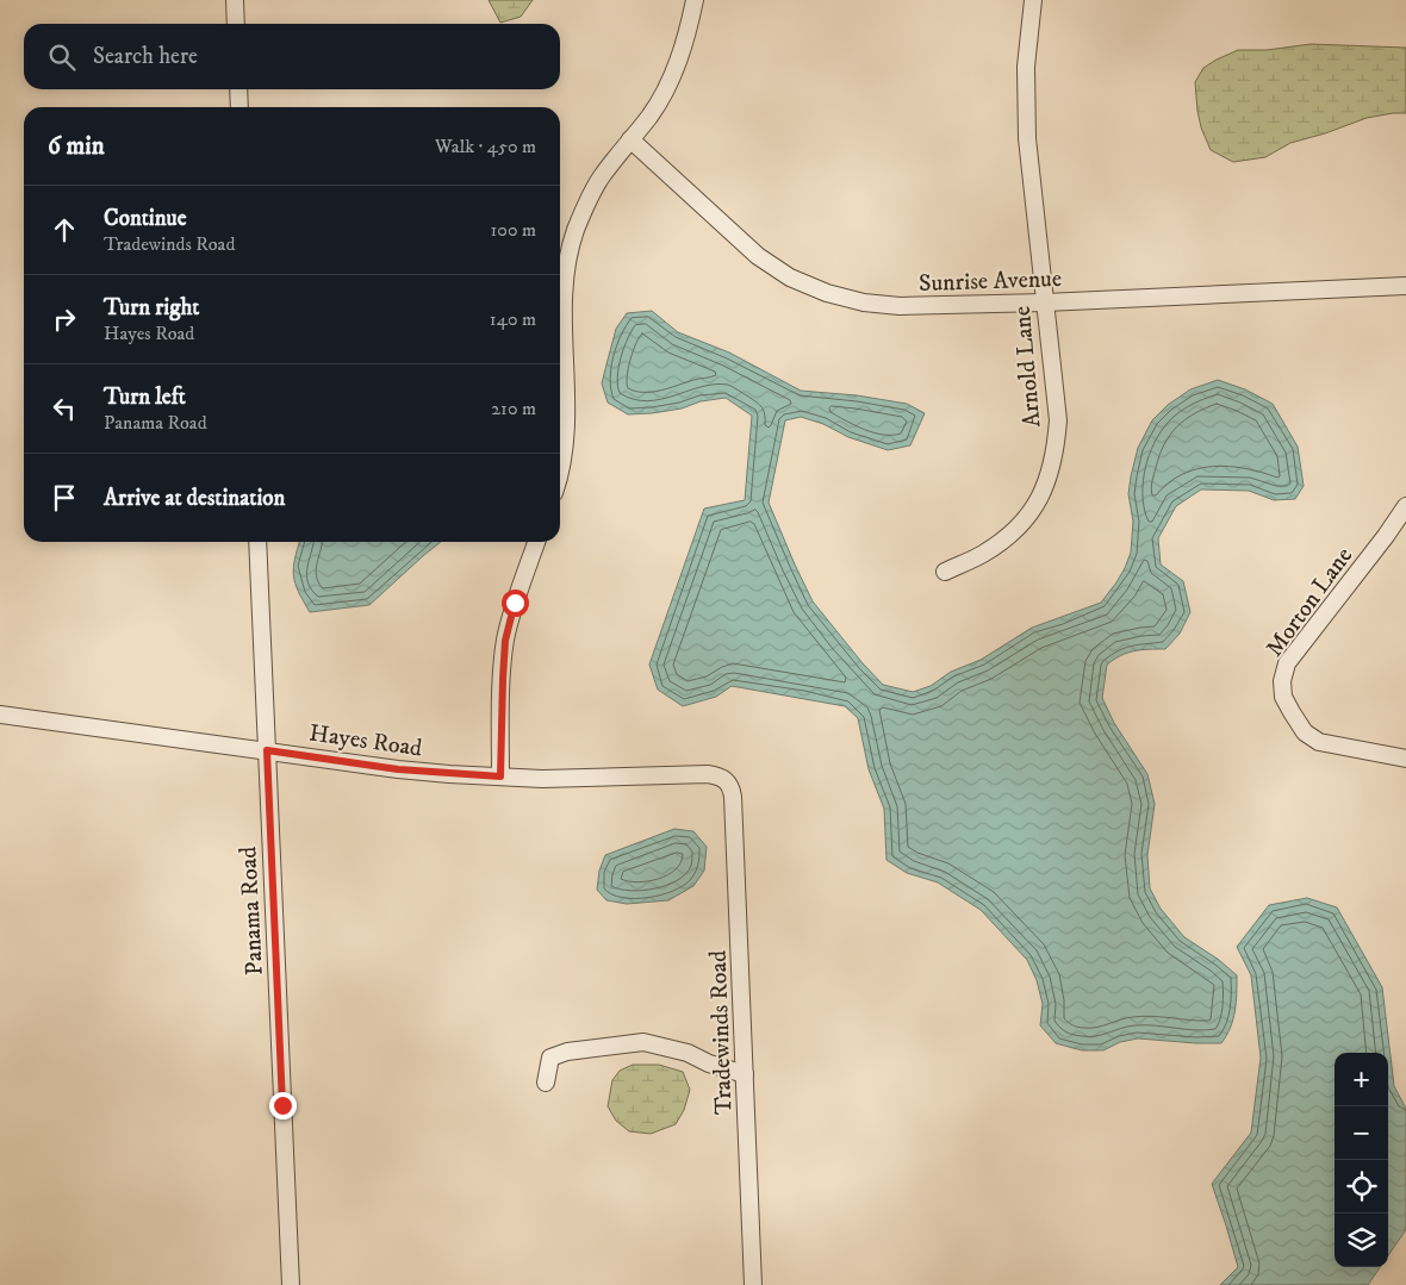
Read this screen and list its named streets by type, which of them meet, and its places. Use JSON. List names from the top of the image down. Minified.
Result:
{"streets":{"street":["Sunrise Avenue","Arnold Lane","Morton Lane","Hayes Road","Panama Road","Tradewinds Road"]},"crossings":[["Sunrise Avenue","Arnold Lane"],["Hayes Road","Panama Road"],["Hayes Road","Tradewinds Road"]],"page":{"search":"Search here","heading":["6 min","Walk · 450 m"],"list":[["Continue","Tradewinds Road","100 m"],["Turn right","Hayes Road","140 m"],["Turn left","Panama Road","210 m"],"Arrive at destination"],"map_buttons":["+","−"]}}
